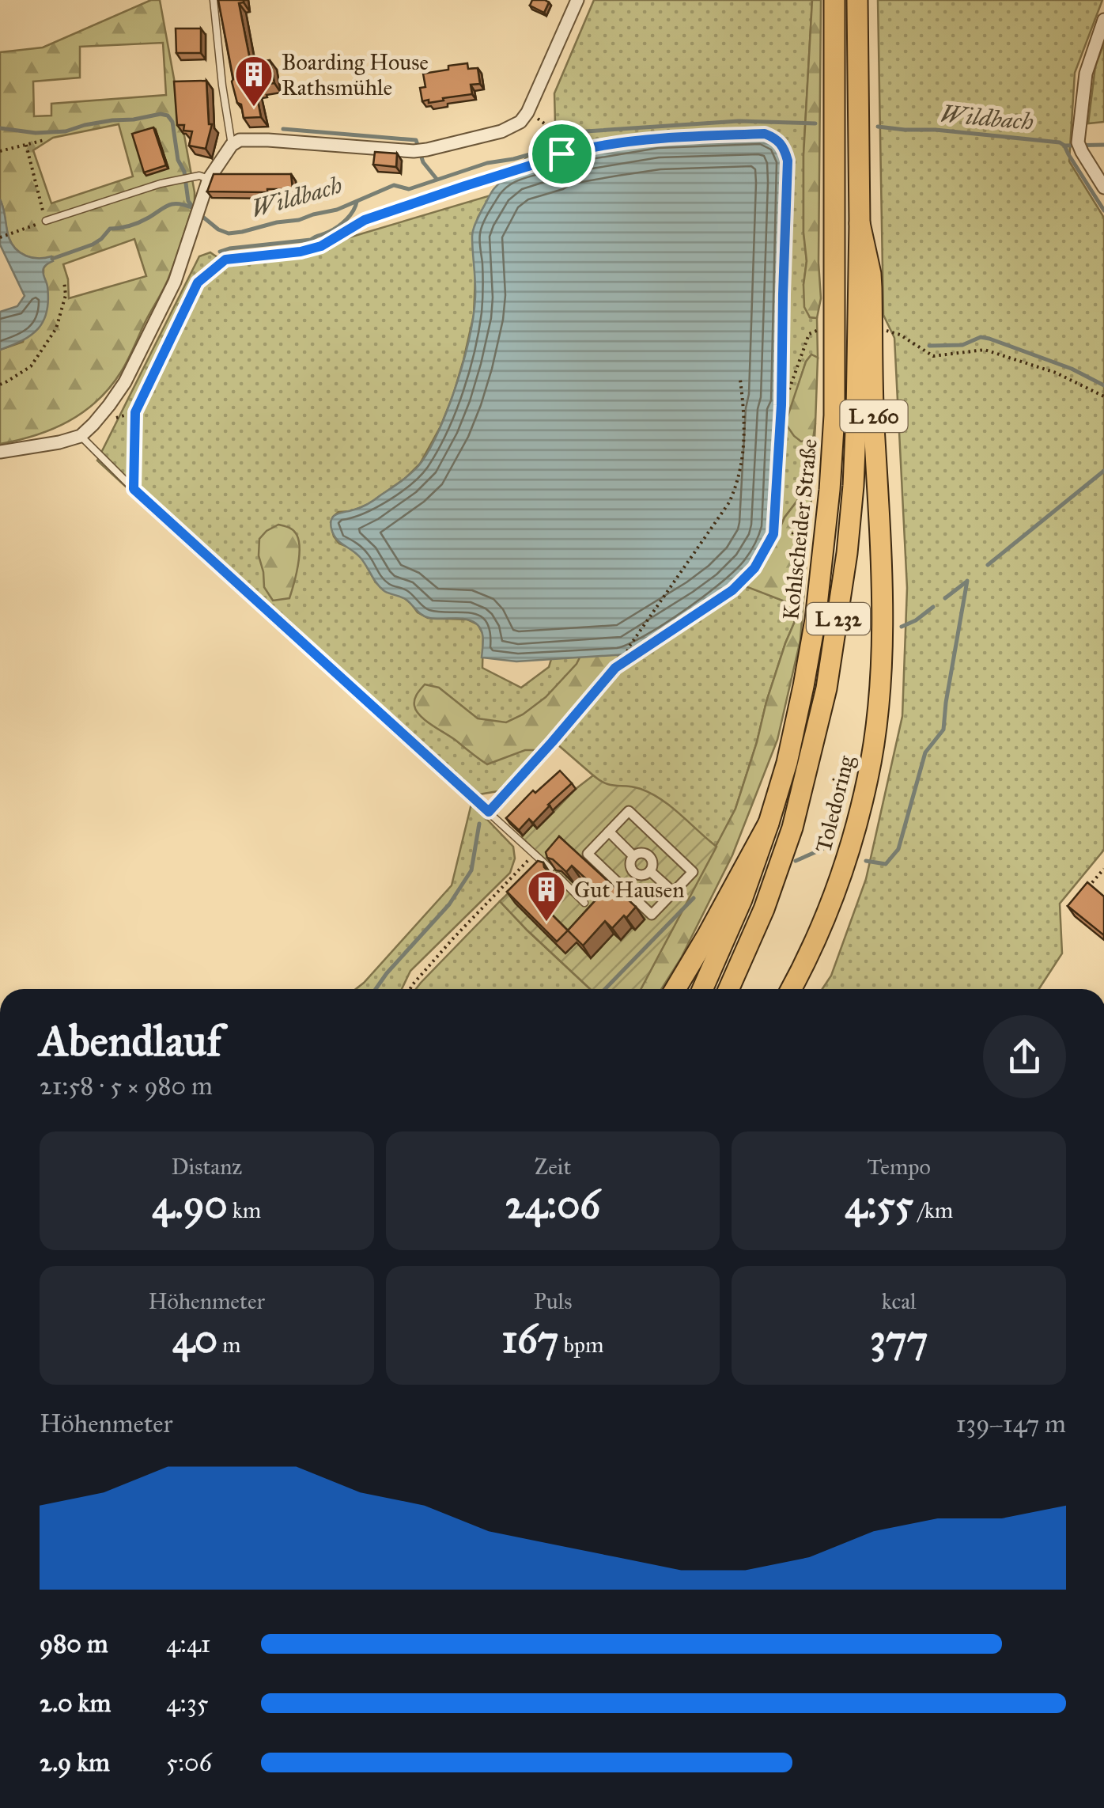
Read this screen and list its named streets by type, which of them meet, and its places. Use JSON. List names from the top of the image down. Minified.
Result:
{"streets":{"main road":["L 260","Kohlscheider Straße","L 232","Toledoring"]},"crossings":[["L 232","Toledoring"]],"water":["Wildbach"],"places":{"building":["Boarding House Rathsmühle","Gut Hausen"]},"page":{"heading":["Abendlauf","21:58 · 5 × 980 m"],"stats":[["Distanz","4.90 km"],["Zeit","24:06"],["Tempo","4:55 /km"],["Höhenmeter","40 m"],["Puls","167 bpm"],["kcal","377"]],"chart":["Höhenmeter","139–147 m"],"list":[{"name":"980 m","note":"4:41"},{"name":"2.0 km","note":"4:35"},{"name":"2.9 km","note":"5:06"}]}}
